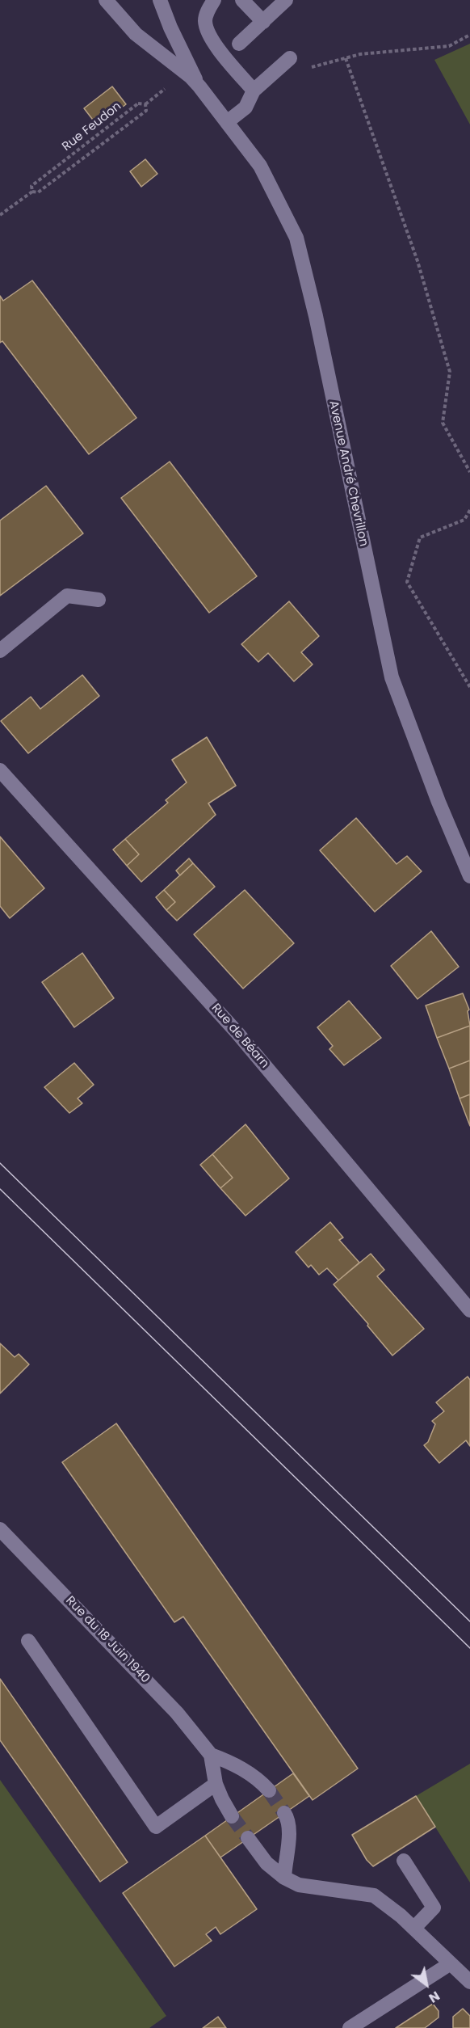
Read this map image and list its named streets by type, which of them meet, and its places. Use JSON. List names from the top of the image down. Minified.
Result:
{"streets":{"street":["Avenue André Chevrillon","Rue de Béarn","Rue du 18 Juin 1940"],"path":["Rue Feudon"]},"north":"bottom right"}
